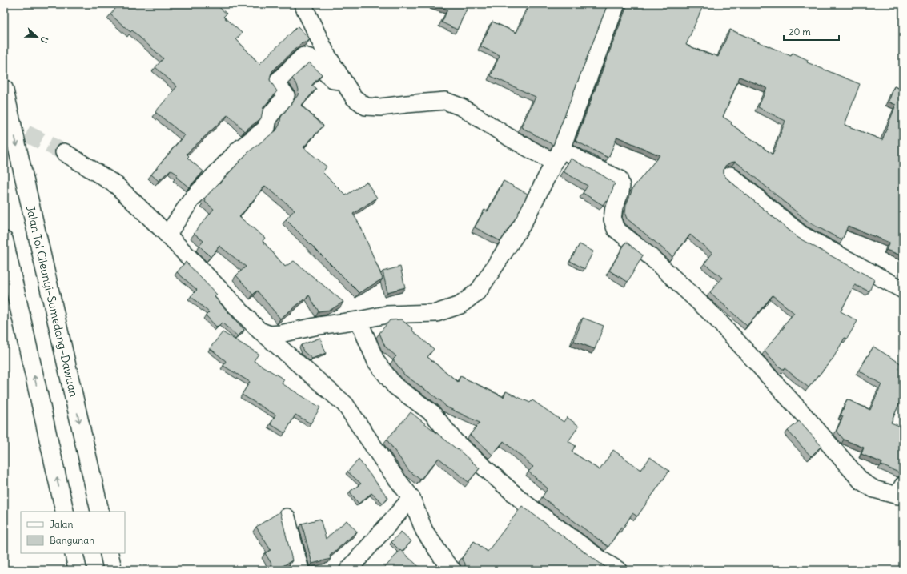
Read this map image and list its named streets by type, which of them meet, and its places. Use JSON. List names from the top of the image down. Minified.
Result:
{"streets":{"highway":["Jalan Tol Cileunyi–Sumedang–Dawuan"]},"legend":["Jalan","Bangunan"],"scale_bar":"20 m","north":"right"}
